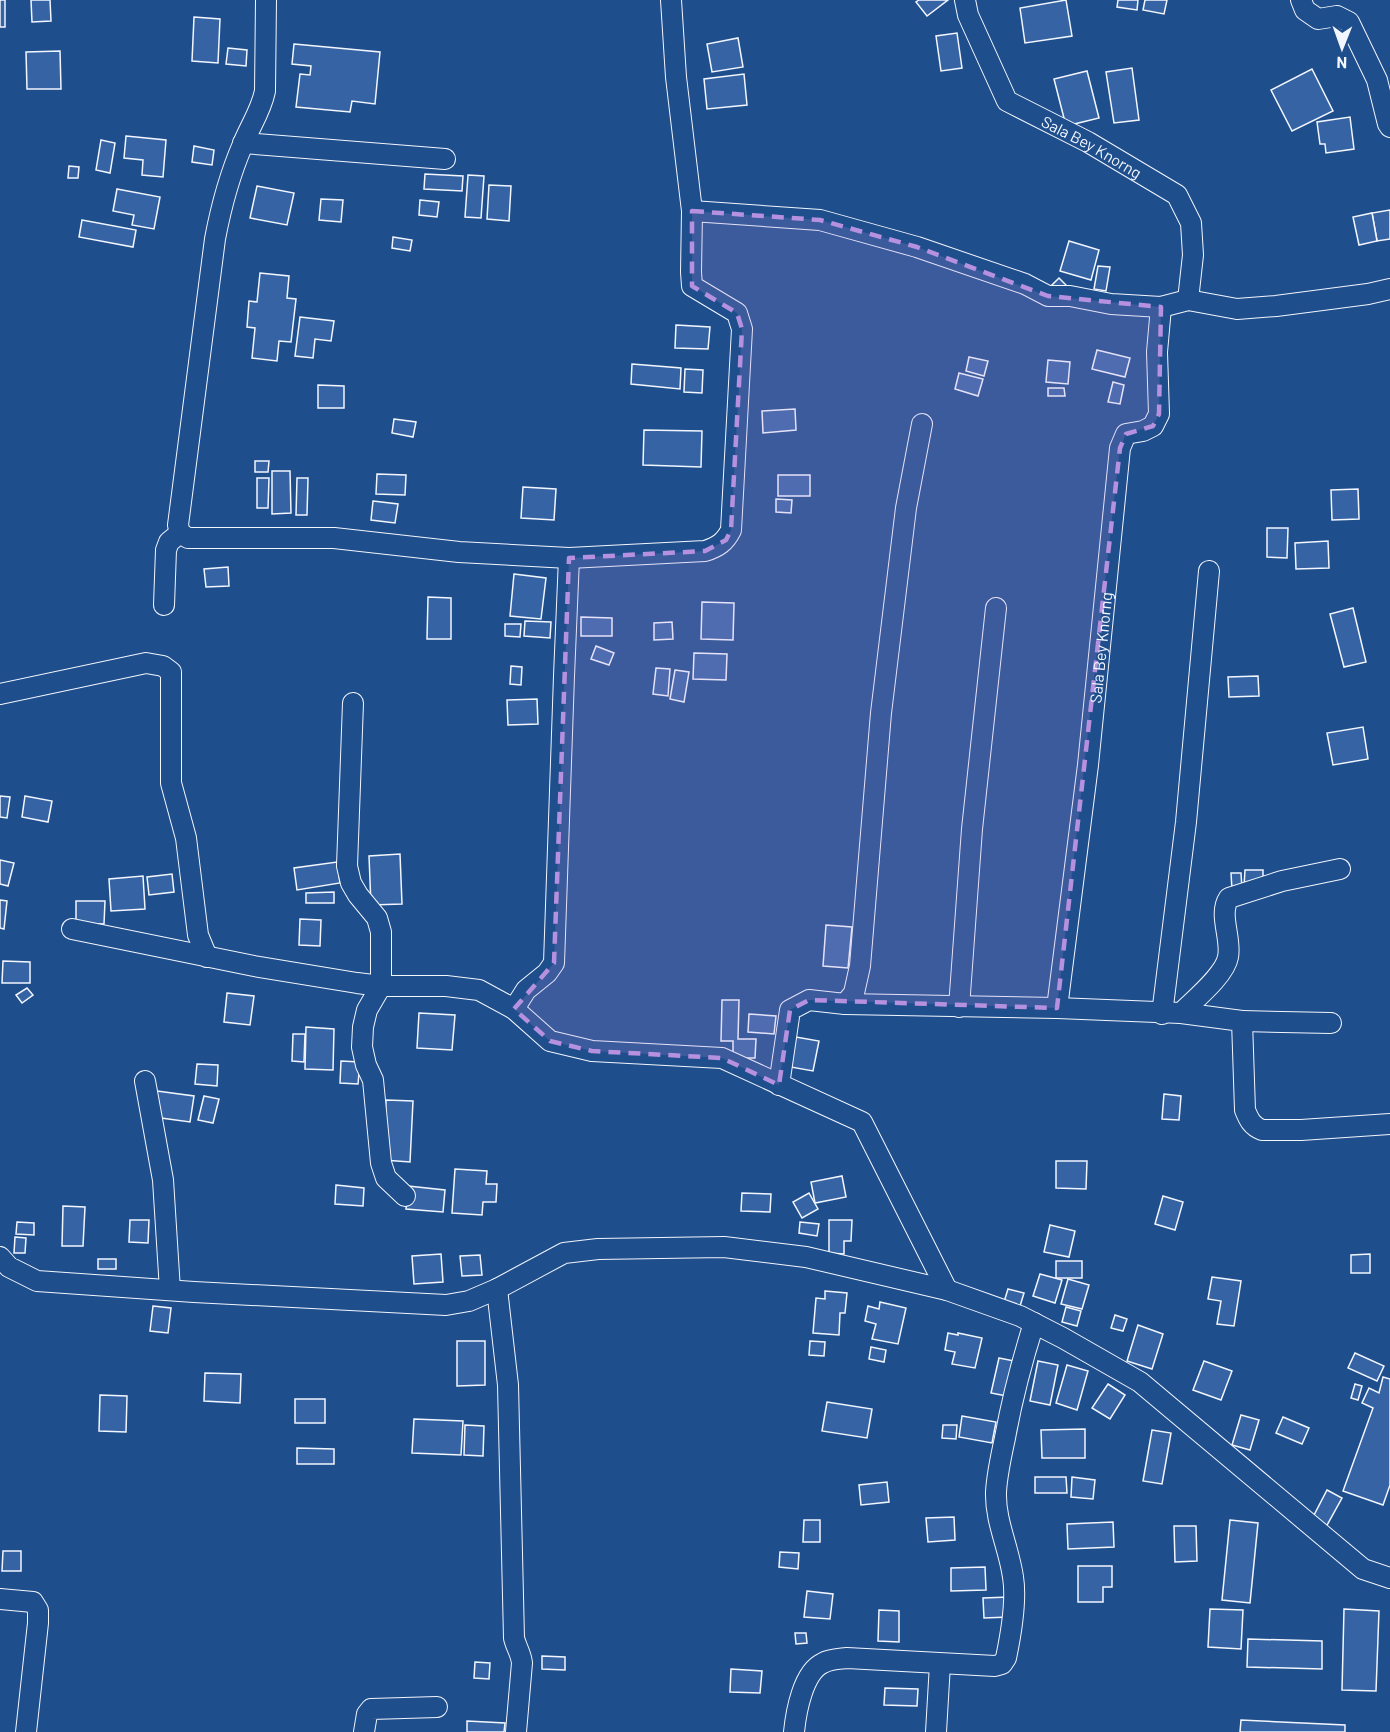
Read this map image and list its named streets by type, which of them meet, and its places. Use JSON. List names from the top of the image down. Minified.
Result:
{"streets":{"street":["Sala Bey Knorng"]},"north":"bottom"}
